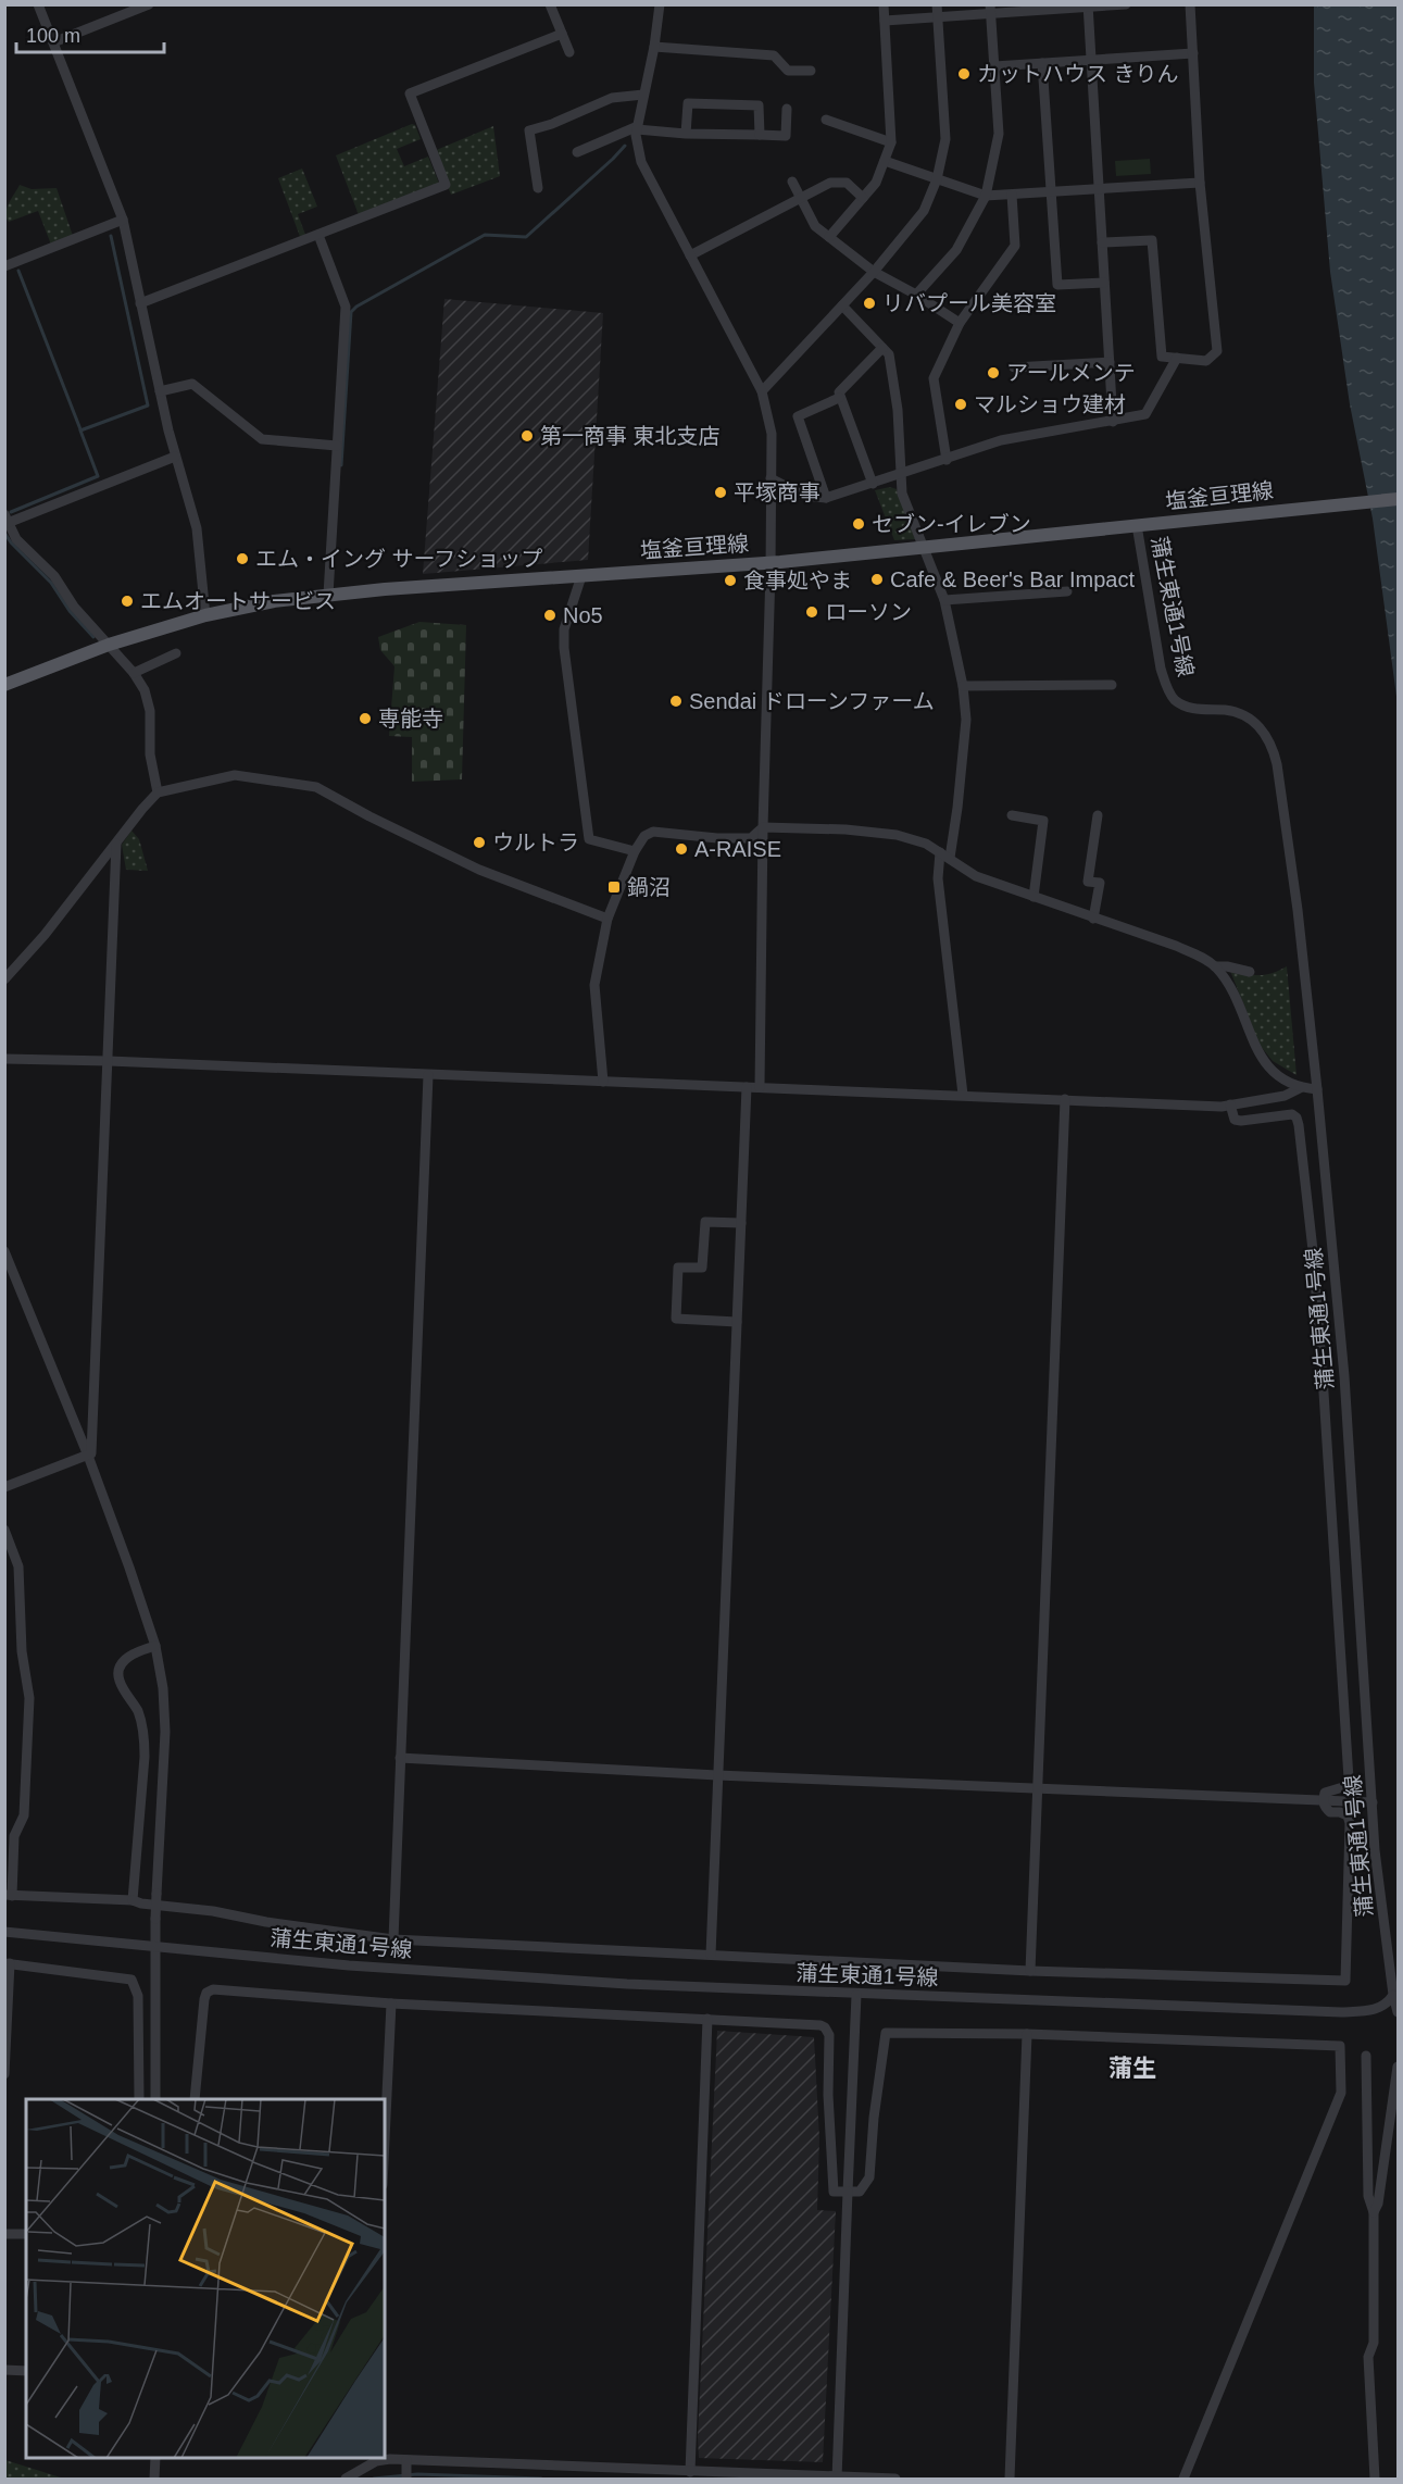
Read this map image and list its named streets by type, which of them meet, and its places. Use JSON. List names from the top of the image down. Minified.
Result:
{"streets":{"main road":["塩釜亘理線"],"street":["蒲生東通1号線"]},"crossings":[["塩釜亘理線","蒲生東通1号線"]],"districts":["蒲生"],"places":{"other":["カットハウス きりん","リバプール美容室","アールメンテ","マルショウ建材","第一商事 東北支店","平塚商事","セブン-イレブン","エム・イング サーフショップ","Cafe & Beer's Bar Impact","食事処やま","エムオートサービス","ローソン","No5","Sendai ドローンファーム","専能寺","ウルトラ","A-RAISE"],"transit":["鍋沼"]},"scale_bar":"100 m"}
